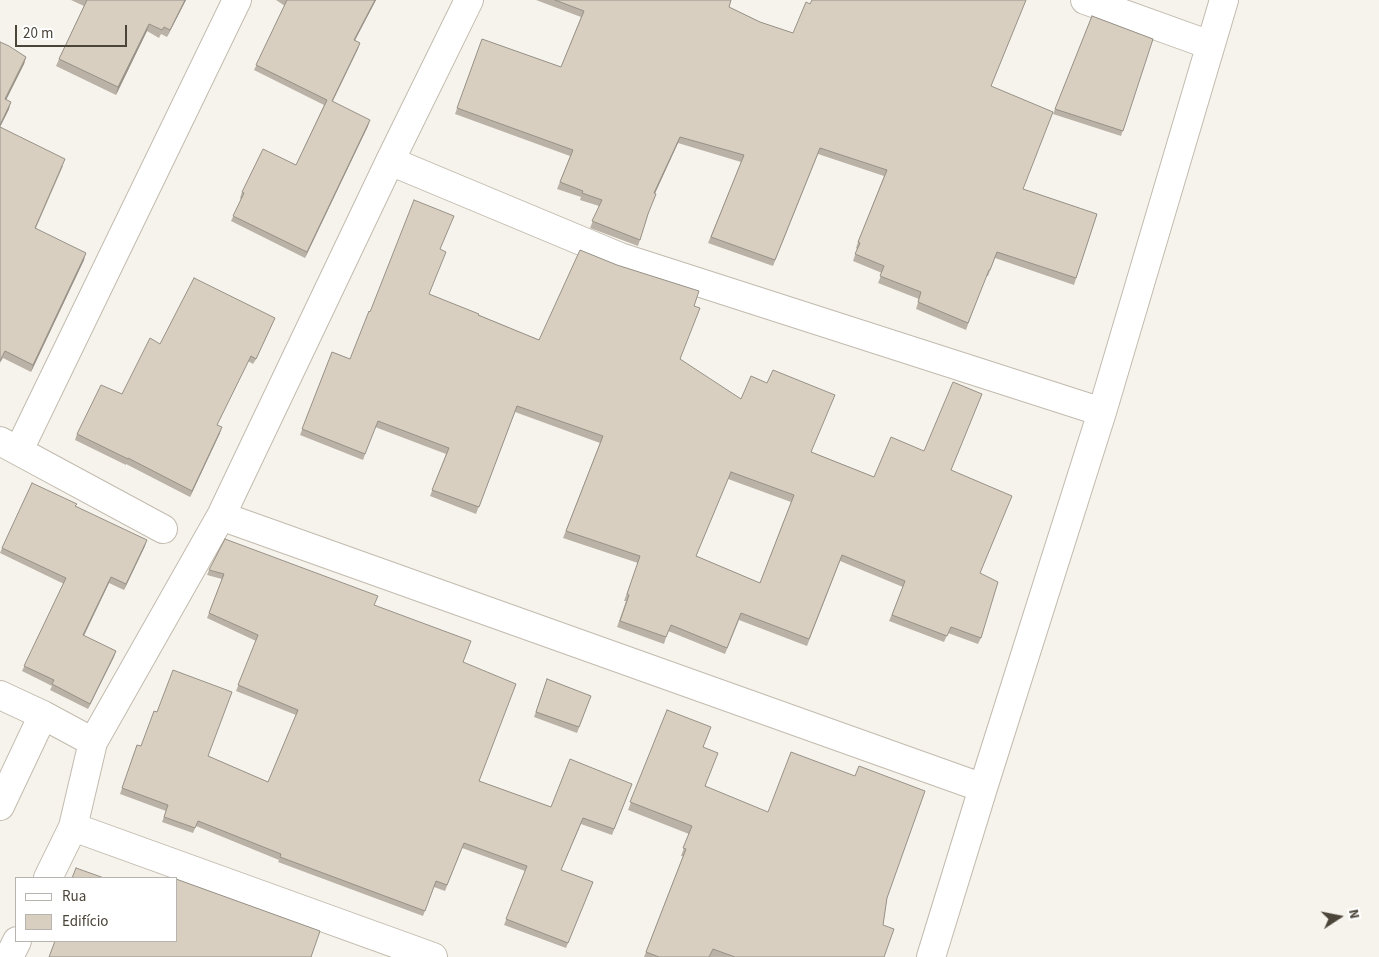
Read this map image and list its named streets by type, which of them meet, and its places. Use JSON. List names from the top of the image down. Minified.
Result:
{"legend":["Rua","Edifício"],"scale_bar":"20 m","north":"right"}
